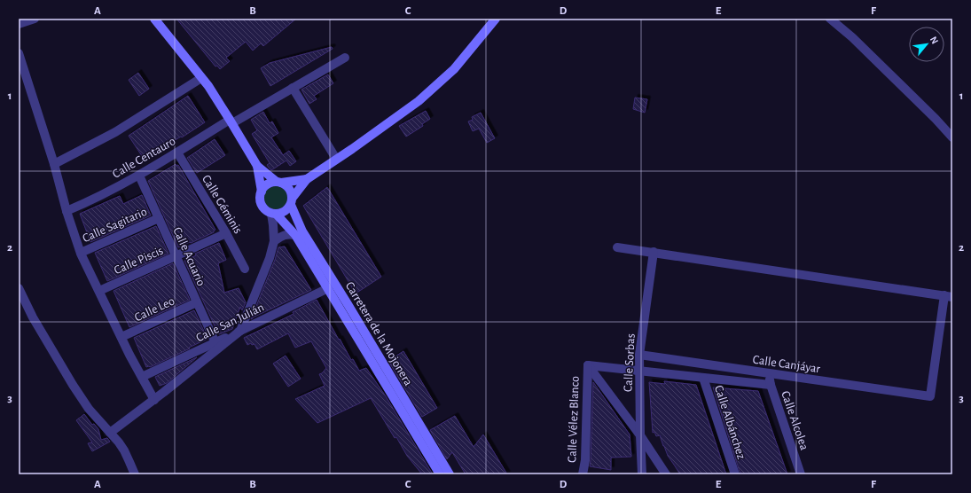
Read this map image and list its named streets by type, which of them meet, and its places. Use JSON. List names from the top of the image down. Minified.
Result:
{"streets":{"street":["Calle Centauro","Calle Géminis","Calle Sagitario","Calle Acuario","Calle Piscis","Calle Leo","Calle San Julián","Carretera de la Mojonera","Calle Sorbas","Calle Canjáyar","Calle Vélez Blanco","Calle Alcolea","Calle Albánchez"]},"crossings":[["Calle Centauro","Calle Géminis"],["Calle Centauro","Calle Acuario"],["Calle Géminis","Calle Piscis"],["Calle Sagitario","Calle Acuario"],["Calle Acuario","Calle Piscis"],["Calle Acuario","Calle Leo"],["Calle Acuario","Calle San Julián"],["Calle San Julián","Carretera de la Mojonera"],["Calle Sorbas","Calle Canjáyar"],["Calle Canjáyar","Calle Vélez Blanco"],["Calle Canjáyar","Calle Alcolea"],["Calle Canjáyar","Calle Albánchez"]],"north":"top right","grid":{"columns":["A","B","C","D","E","F"],"rows":["1","2","3"]}}
